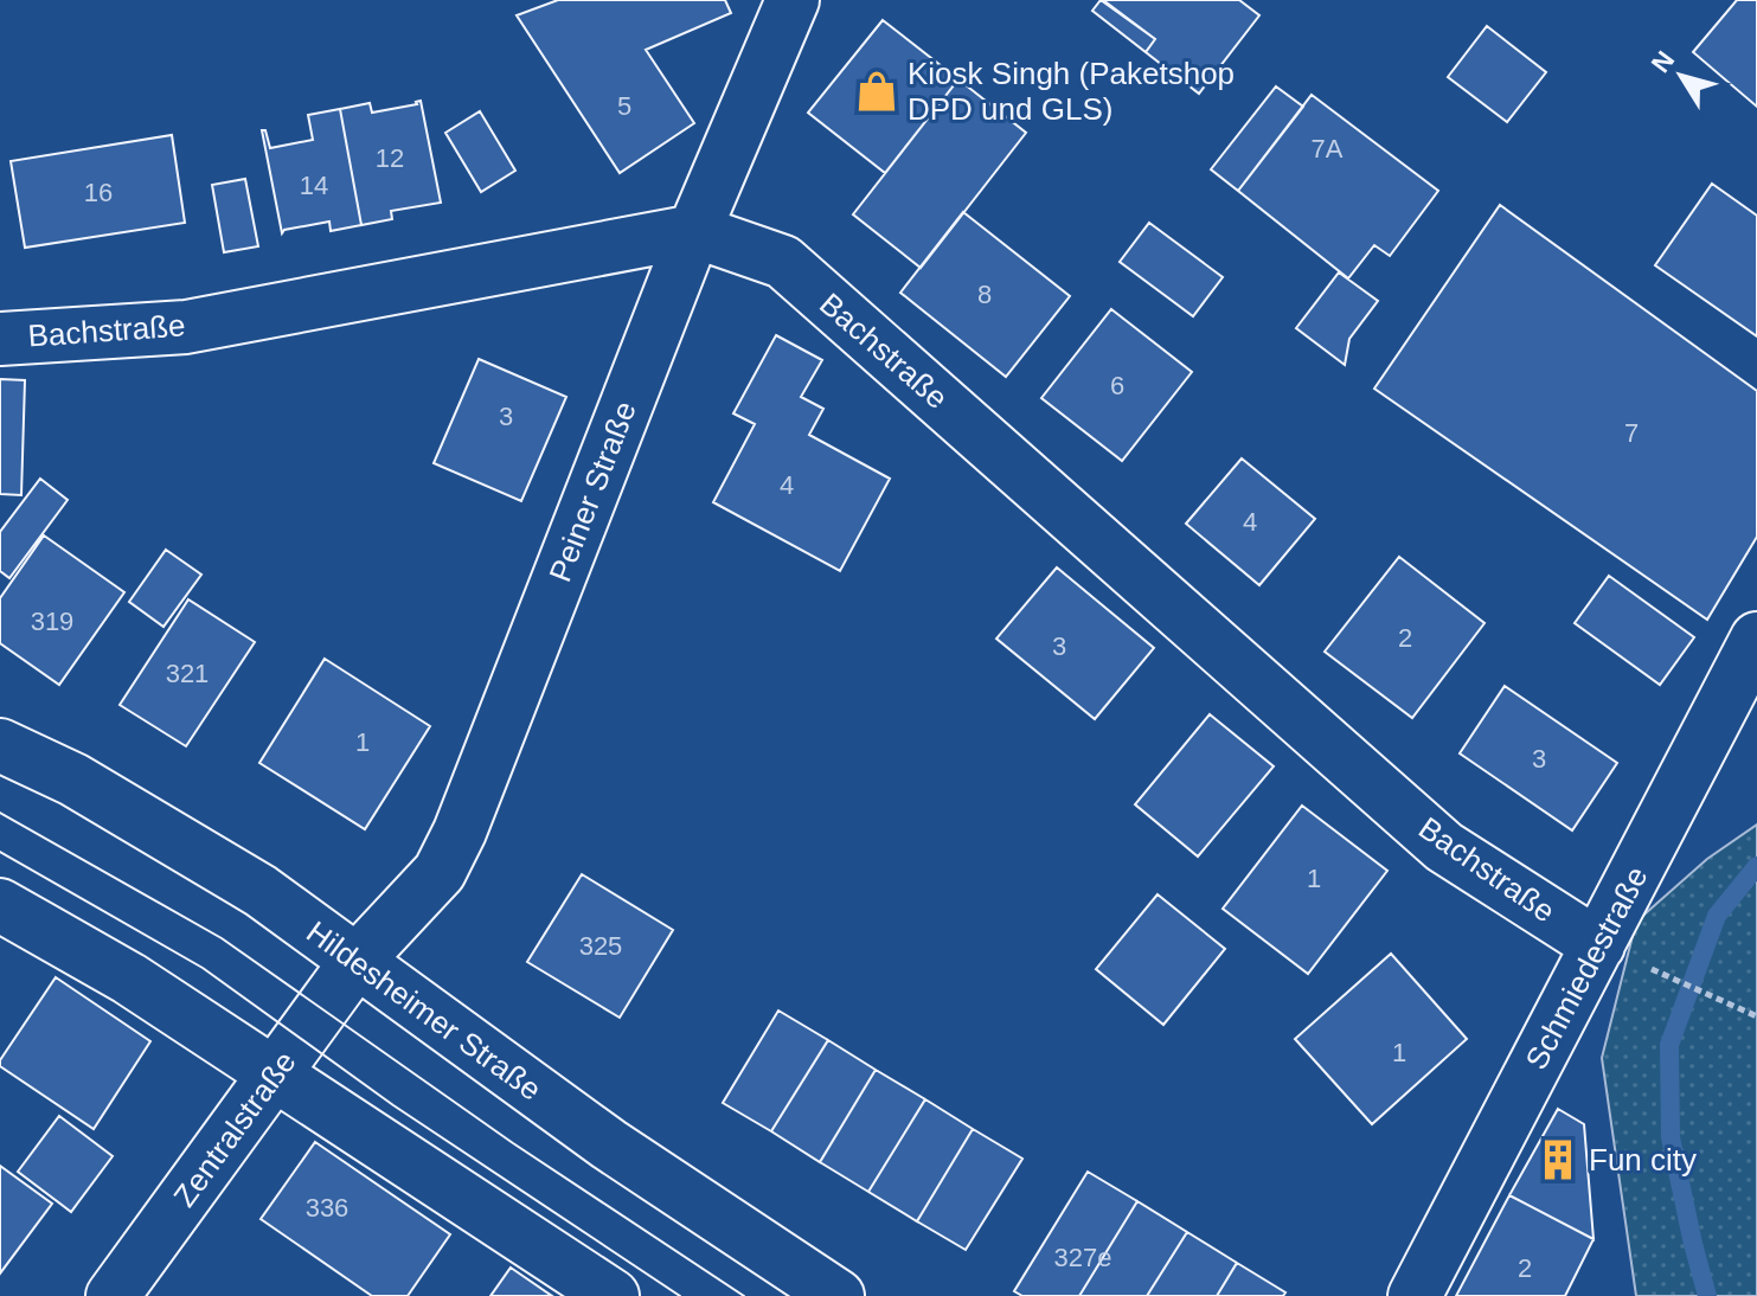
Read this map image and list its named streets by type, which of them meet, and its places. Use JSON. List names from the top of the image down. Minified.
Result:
{"streets":{"street":["Bachstraße","Peiner Straße","Schmiedestraße","Hildesheimer Straße","Zentralstraße"]},"crossings":[["Bachstraße","Peiner Straße"],["Bachstraße","Schmiedestraße"],["Peiner Straße","Hildesheimer Straße"],["Peiner Straße","Zentralstraße"],["Hildesheimer Straße","Zentralstraße"]],"places":{"shop":["Kiosk Singh (Paketshop DPD und GLS)"],"building":["Fun city"]},"house_numbers":["5","7A","12","14","16","8","6","3","7","4","4","319","2","3","321","1","3","1","325","1","336","327e","2"],"north":"top left"}
